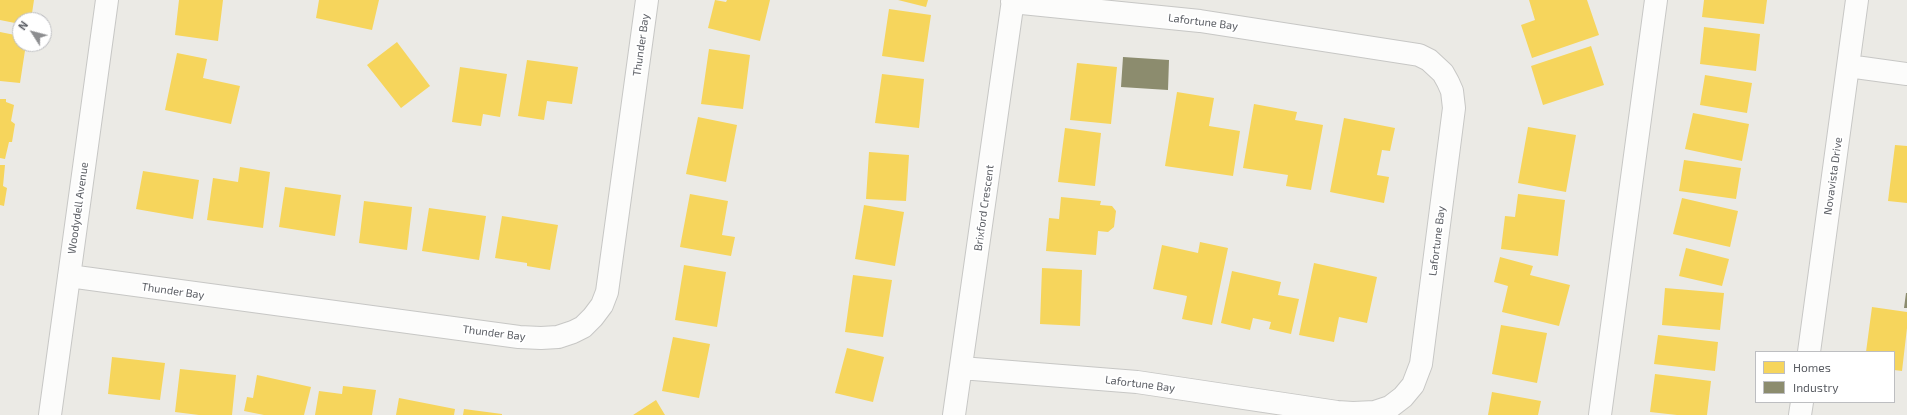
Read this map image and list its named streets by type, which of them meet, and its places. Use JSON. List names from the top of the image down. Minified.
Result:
{"streets":{"street":["Lafortune Bay","Thunder Bay","Novavista Drive","Woodydell Avenue","Brixford Crescent"]},"crossings":[["Lafortune Bay","Brixford Crescent"],["Thunder Bay","Woodydell Avenue"]],"legend":["Homes","Industry"],"north":"top left"}
